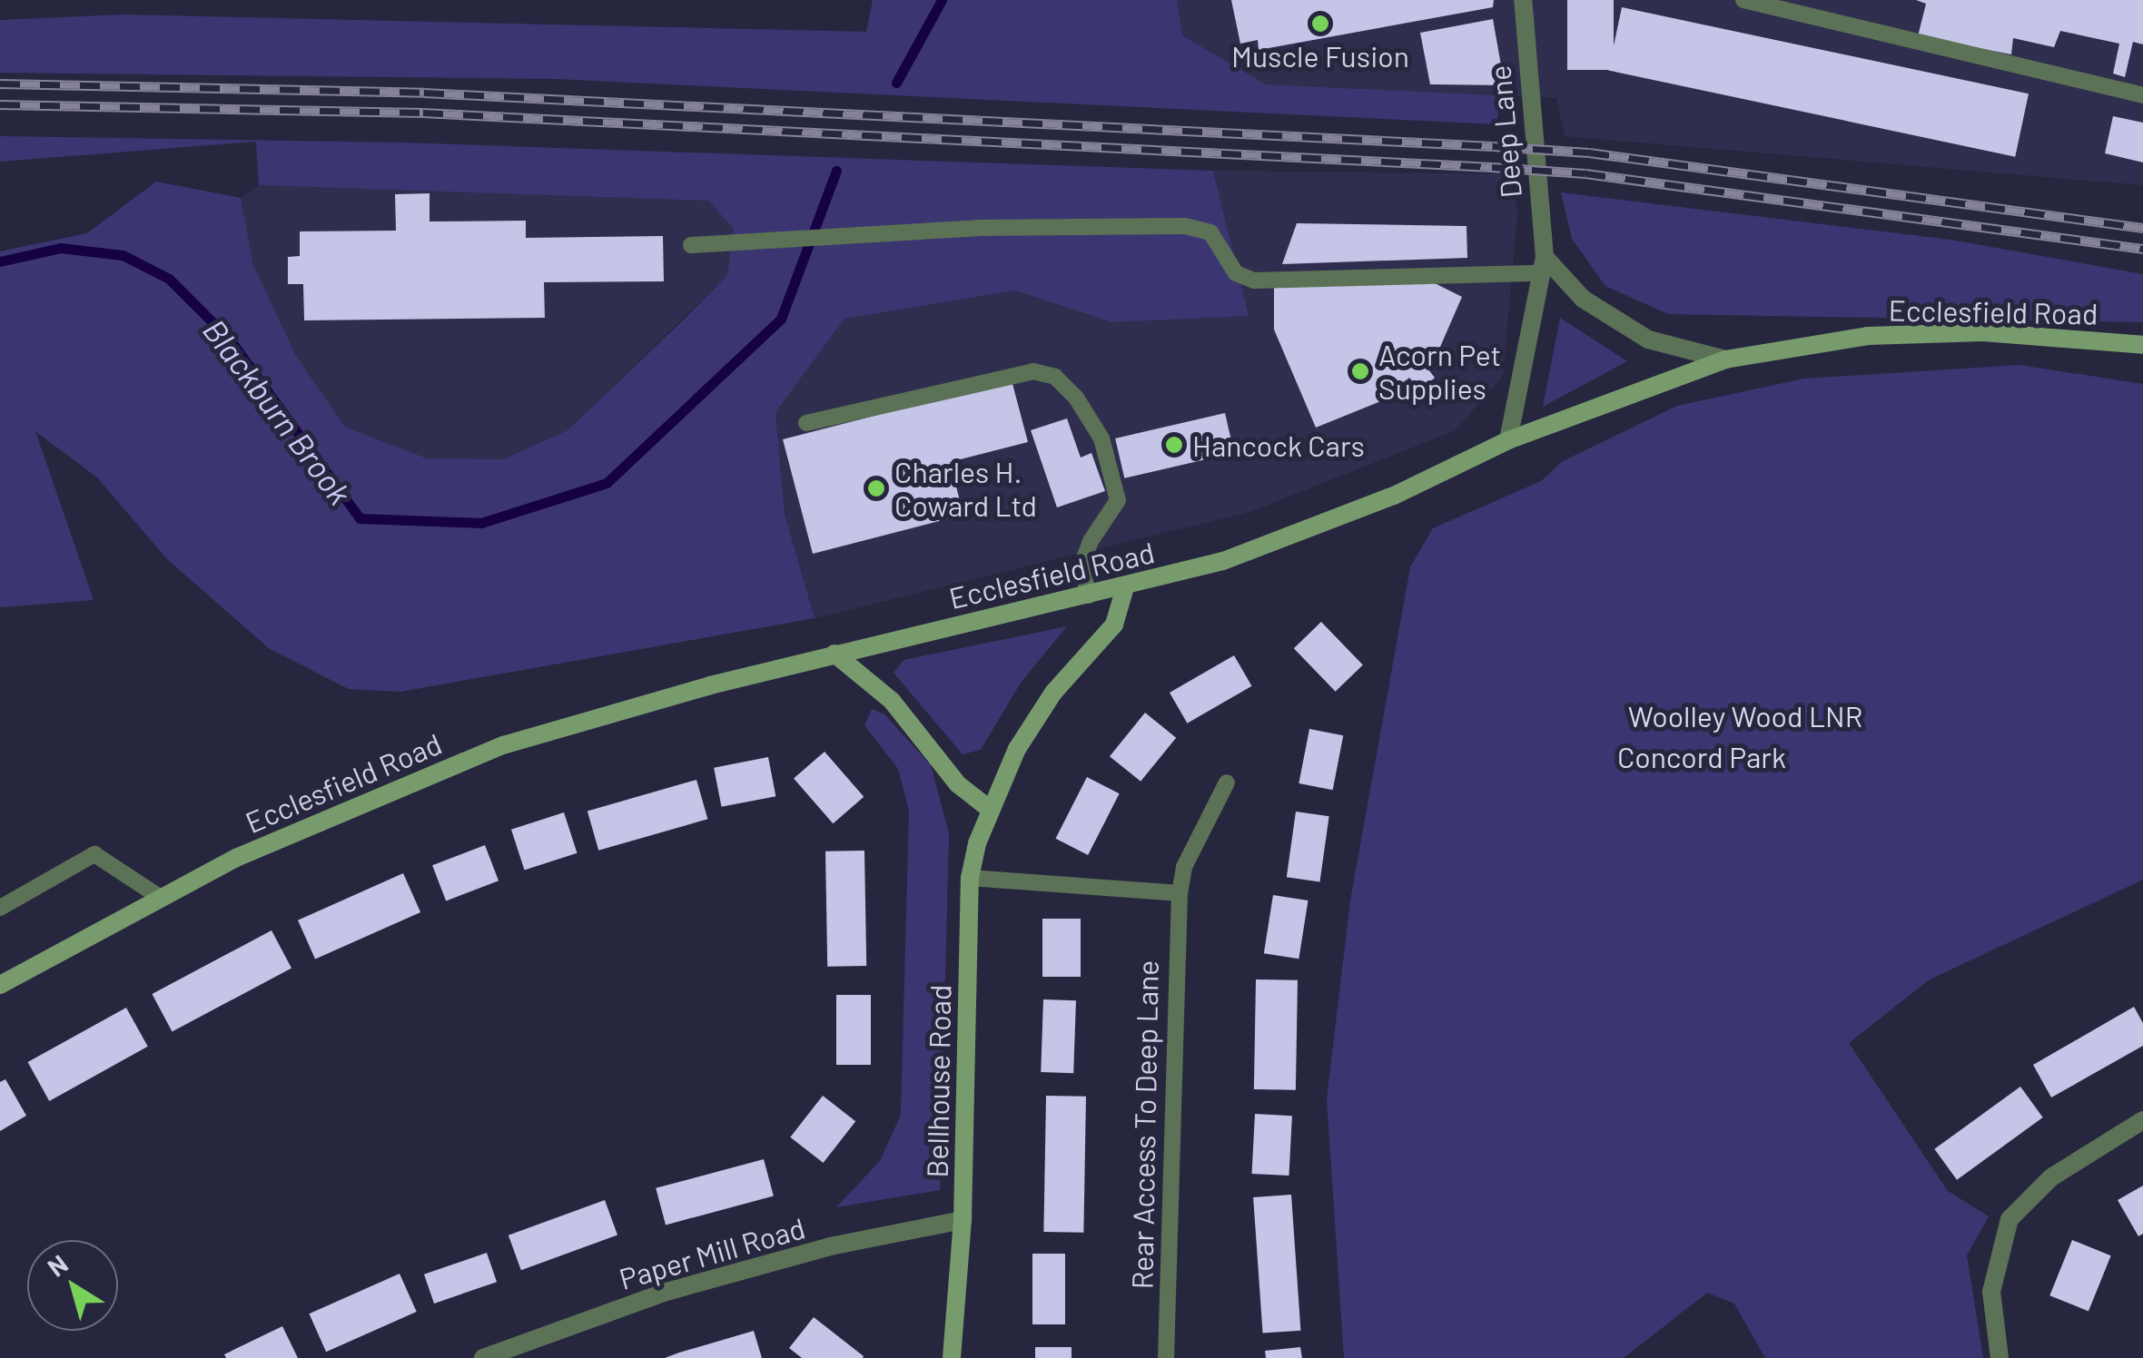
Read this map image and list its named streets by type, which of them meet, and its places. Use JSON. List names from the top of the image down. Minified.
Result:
{"streets":{"main road":["Ecclesfield Road","Bellhouse Road"],"street":["Deep Lane","Paper Mill Road"],"lane":["Rear Access To Deep Lane"]},"crossings":[["Deep Lane","Ecclesfield Road"],["Ecclesfield Road","Bellhouse Road"],["Bellhouse Road","Paper Mill Road"]],"water":["Blackburn Brook"],"parks":["Woolley Wood LNR","Concord Park"],"places":["Muscle Fusion","Acorn Pet Supplies","Hancock Cars","Charles H. Coward Ltd"],"north":"top left"}
